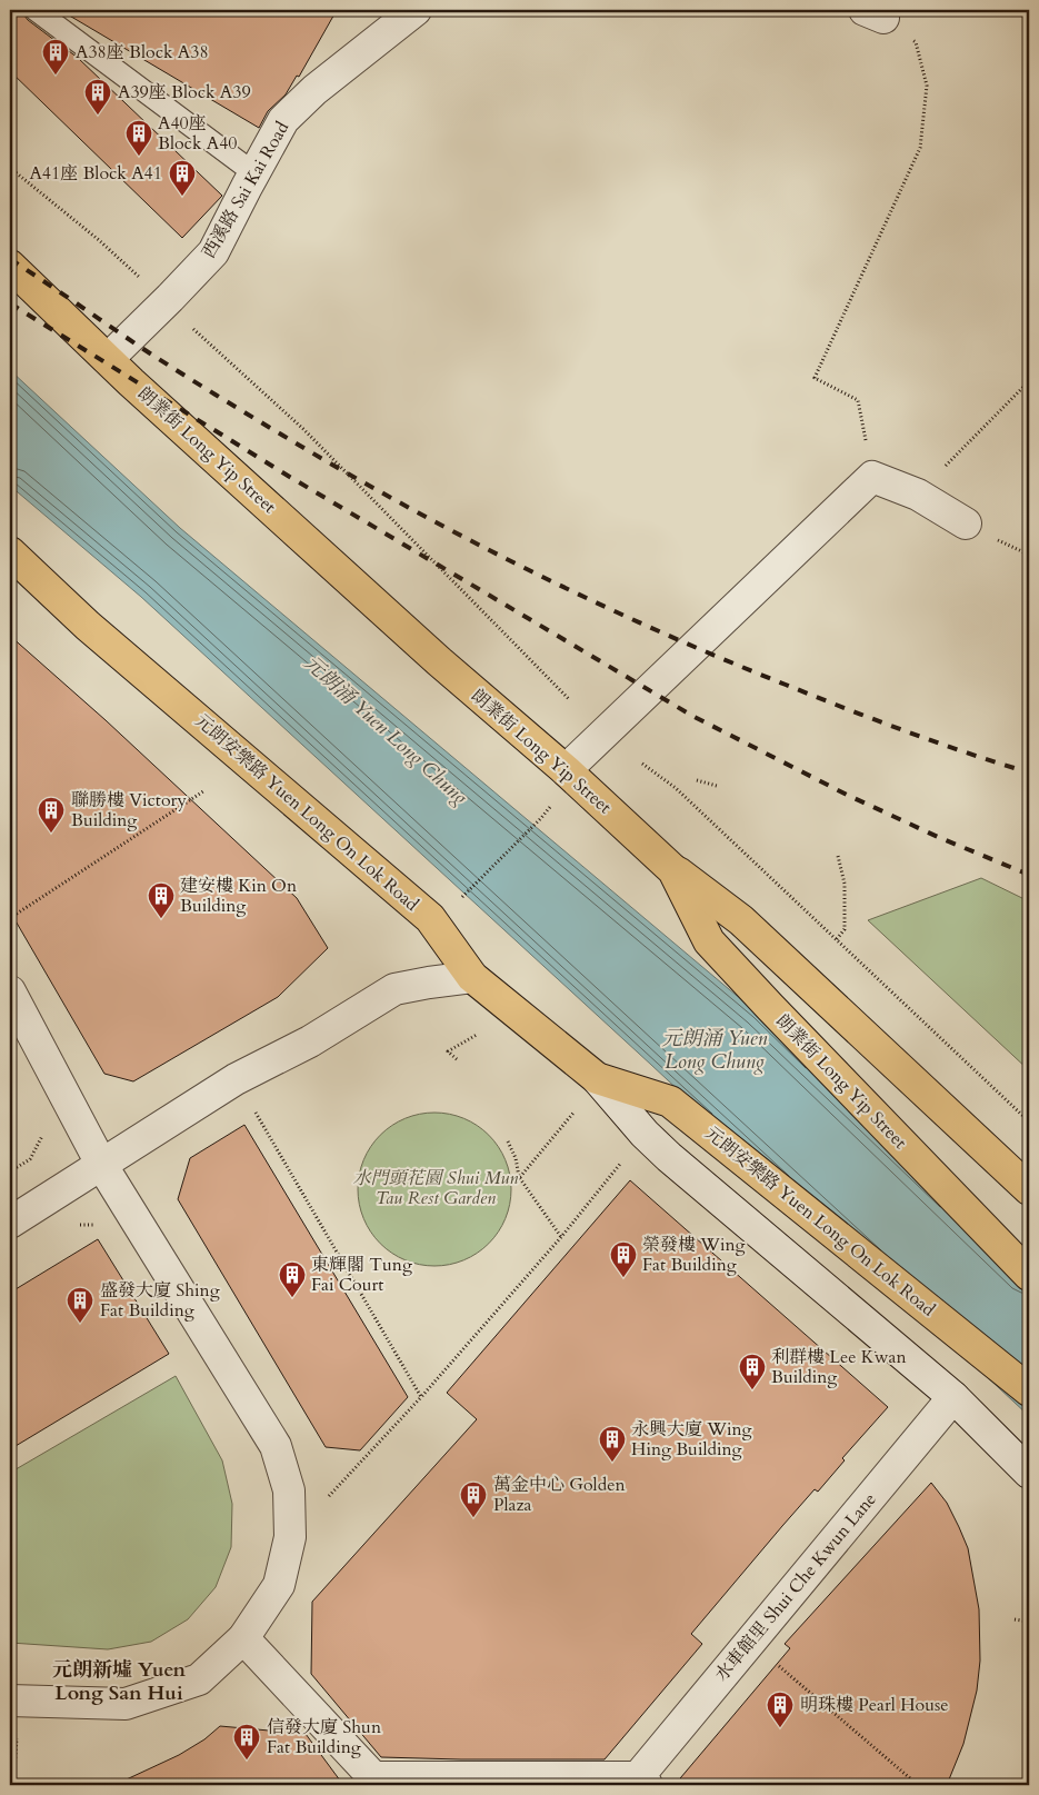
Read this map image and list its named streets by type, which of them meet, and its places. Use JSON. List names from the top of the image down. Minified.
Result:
{"streets":{"main road":["朗業街 Long Yip Street","元朗安樂路 Yuen Long On Lok Road"],"street":["西溪路 Sai Kai Road","水車館里 Shui Che Kwun Lane"]},"crossings":[["西溪路 Sai Kai Road","朗業街 Long Yip Street"],["元朗安樂路 Yuen Long On Lok Road","水車館里 Shui Che Kwun Lane"]],"districts":["元朗新墟 Yuen Long San Hui"],"water":["元朗涌 Yuen Long Chung"],"parks":["水門頭花園 Shui Mun Tau Rest Garden"],"places":{"building":["A38座 Block A38","A39座 Block A39","A40座 Block A40","A41座 Block A41","聯勝樓 Victory Building","建安樓 Kin On Building","榮發樓 Wing Fat Building","東輝閣 Tung Fai Court","盛發大廈 Shing Fat Building","利群樓 Lee Kwan Building","永興大廈 Wing Hing Building","萬金中心 Golden Plaza","明珠樓 Pearl House","信發大廈 Shun Fat Building"]}}
